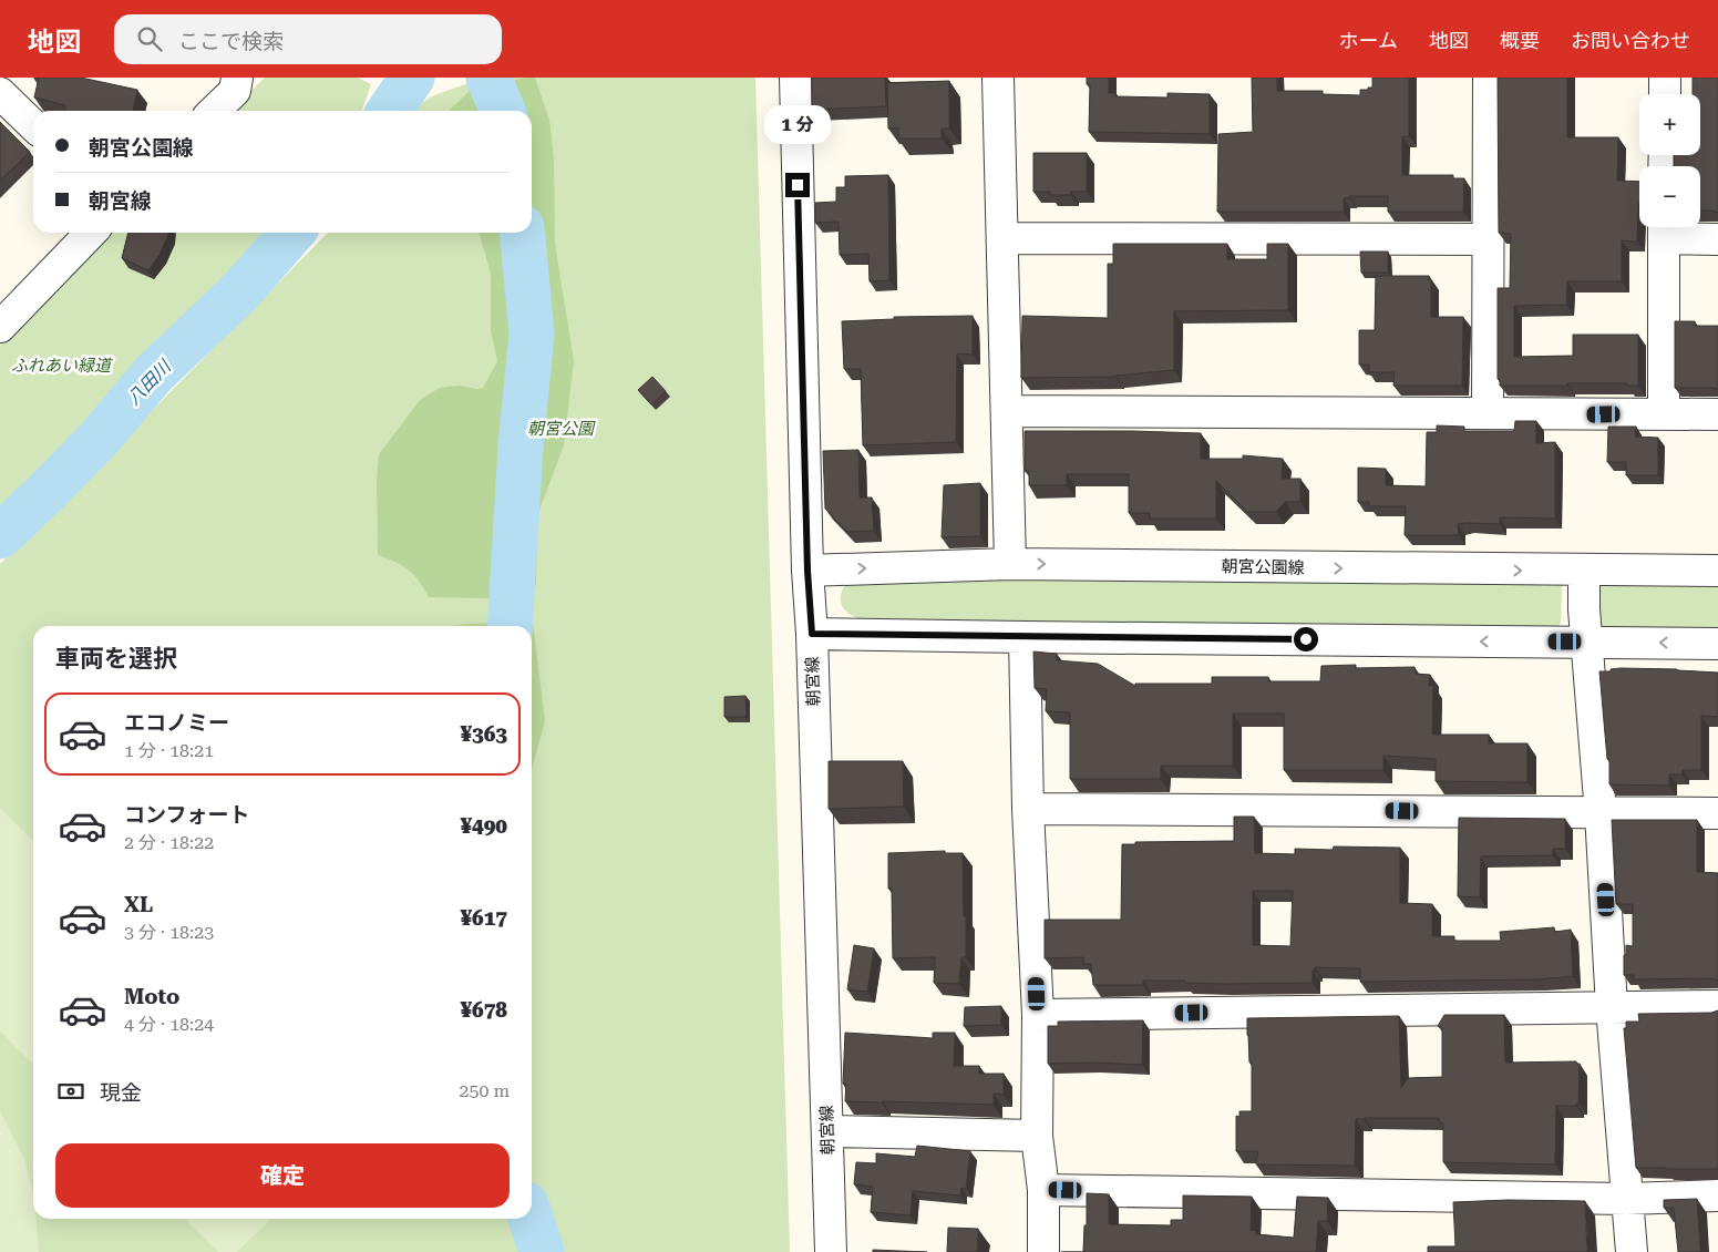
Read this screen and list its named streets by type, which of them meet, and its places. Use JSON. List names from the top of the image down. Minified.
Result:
{"streets":{"street":["朝宮公園線","朝宮線"]},"crossings":[["朝宮公園線","朝宮線"]],"water":["八田川"],"parks":["ふれあい緑道","朝宮公園"],"page":{"header":"地図","search":"ここで検索","nav":["ホーム","地図","概要","お問い合わせ"],"map_buttons":["+","−"],"bubble":"1 分","banner":["朝宮公園線","朝宮線"],"heading":"車両を選択","list":[{"name":"エコノミー","note":"1 分 · 18:21","value":"¥363"},{"name":"コンフォート","note":"2 分 · 18:22","value":"¥490"},{"name":"XL","note":"3 分 · 18:23","value":"¥617"},{"name":"Moto","note":"4 分 · 18:24","value":"¥678"}],"pay":["現金","250 m"],"buttons":"確定"}}
